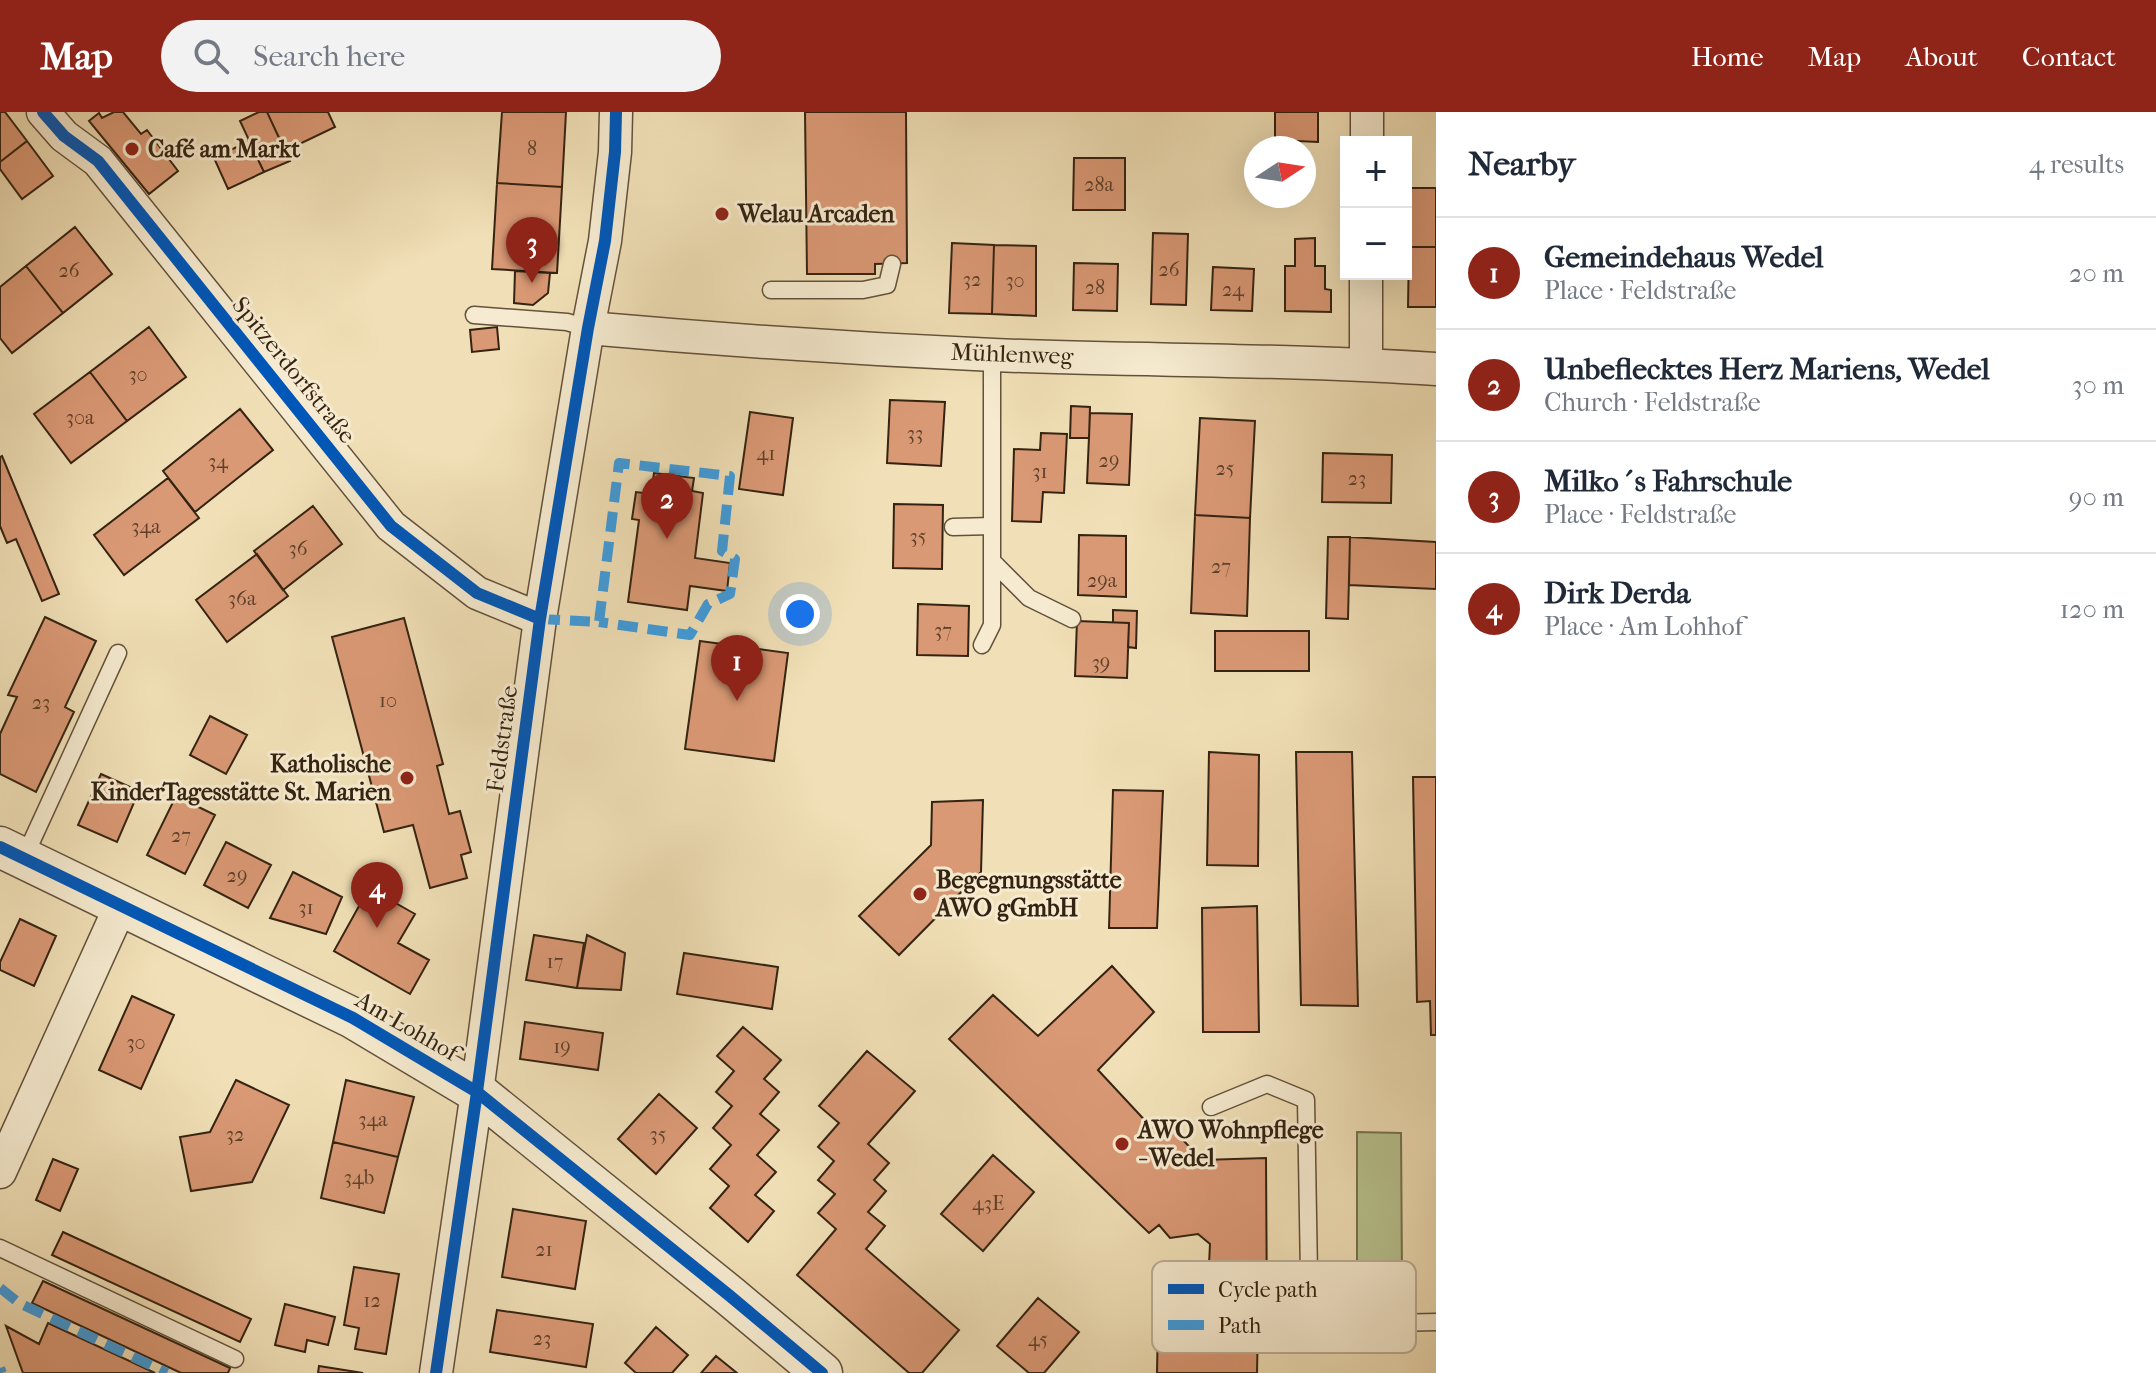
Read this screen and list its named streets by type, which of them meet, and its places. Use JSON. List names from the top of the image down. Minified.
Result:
{"streets":{"street":["Mühlenweg","Spitzerdorfstraße","Feldstraße","Am Lohhof"]},"crossings":[["Mühlenweg","Feldstraße"],["Spitzerdorfstraße","Feldstraße"],["Feldstraße","Am Lohhof"]],"places":["Café am Markt","Welau Arcaden","Katholische KinderTagesstätte St. Marien","Begegnungsstätte AWO gGmbH","AWO Wohnpflege - Wedel"],"house_numbers":["8","28a","26","26","32","30","28","24","30","30a","33","41","29","34","25","31","23","34a","35","36","27","29a","36a","37","39","10","23","27","29","31","17","30","19","34a","32","35","34b","43E","21","12","23","45"],"legend":["Cycle path","Path"],"north":"right","page":{"header":"Map","search":"Search here","nav":["Home","Map","About","Contact"],"heading":["Nearby","4 results"],"map_buttons":["+","−"],"list":[{"mark":"1","name":"Gemeindehaus Wedel","note":"Place · Feldstraße","value":"20 m"},{"mark":"2","name":"Unbeflecktes Herz Mariens, Wedel","note":"Church · Feldstraße","value":"30 m"},{"mark":"3","name":"Milko´s Fahrschule","note":"Place · Feldstraße","value":"90 m"},{"mark":"4","name":"Dirk Derda","note":"Place · Am Lohhof","value":"120 m"}],"pins":["3","2","1","4"]}}
